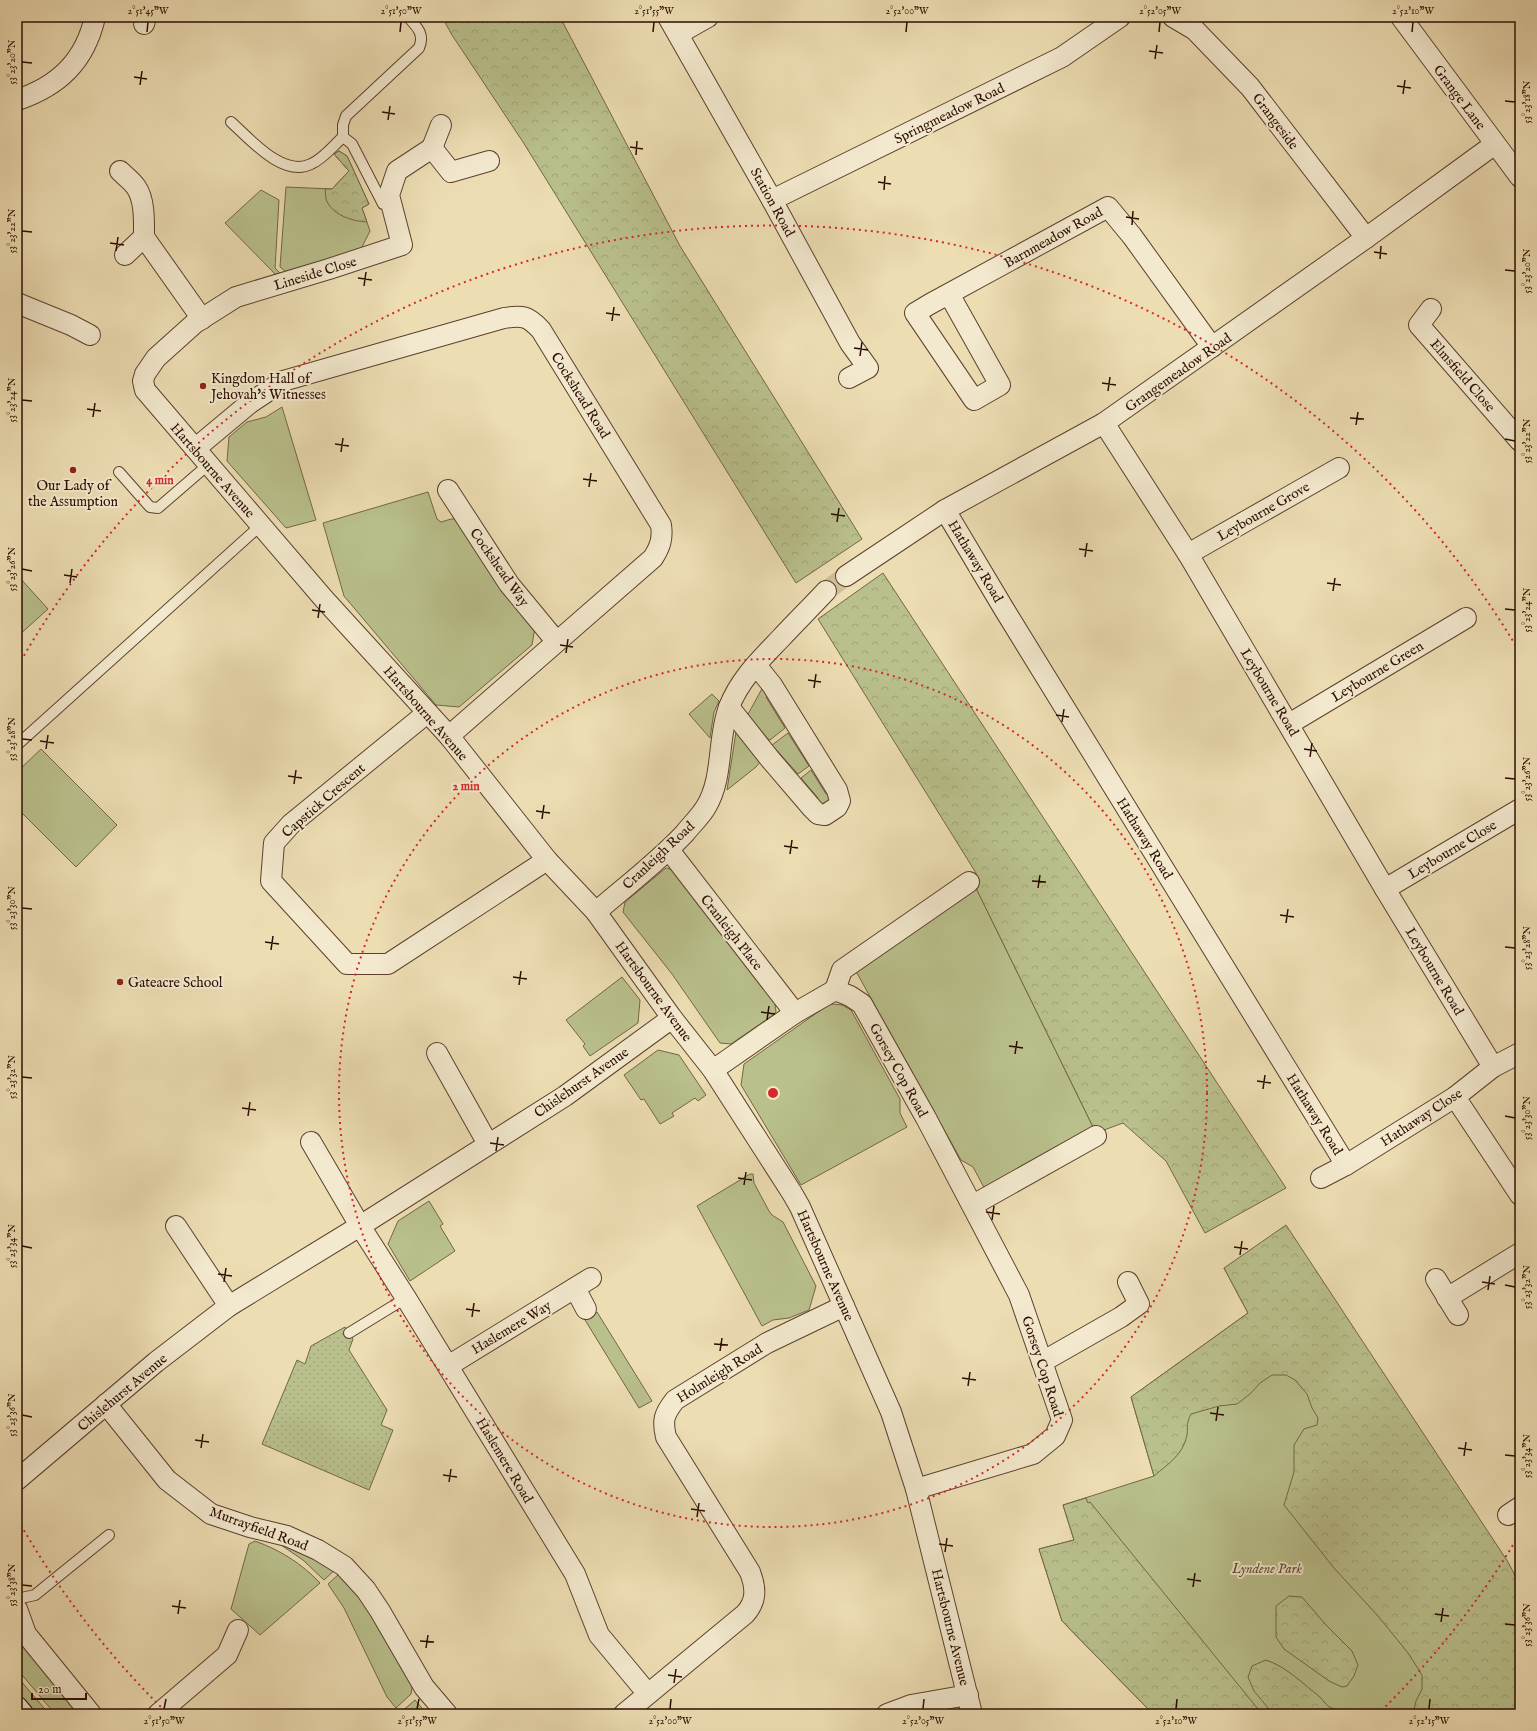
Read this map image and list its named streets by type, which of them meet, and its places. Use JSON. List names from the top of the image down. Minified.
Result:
{"streets":{"street":["Grange Lane","Springmeadow Road","Grangeside","Station Road","Barnmeadow Road","Lineside Close","Grangemeadow Road","Elmsfield Close","Cockshead Road","Hartsbourne Avenue","Leybourne Grove","Hathaway Road","Cockshead Way","Leybourne Green","Leybourne Road","Capstick Crescent","Leybourne Close","Cranleigh Road","Cranleigh Place","Gorsey Cop Road","Chislehurst Avenue","Hathaway Close","Haslemere Way","Holmleigh Road","Haslemere Road","Murrayfield Road"]},"crossings":[["Grange Lane","Grangemeadow Road"],["Springmeadow Road","Station Road"],["Grangeside","Grangemeadow Road"],["Barnmeadow Road","Grangemeadow Road"],["Lineside Close","Hartsbourne Avenue"],["Grangemeadow Road","Hathaway Road"],["Grangemeadow Road","Leybourne Road"],["Cockshead Road","Hartsbourne Avenue"],["Cockshead Road","Cockshead Way"],["Hartsbourne Avenue","Capstick Crescent"],["Hartsbourne Avenue","Cranleigh Road"],["Hartsbourne Avenue","Gorsey Cop Road"],["Hartsbourne Avenue","Chislehurst Avenue"],["Hartsbourne Avenue","Holmleigh Road"],["Leybourne Grove","Leybourne Road"],["Hathaway Road","Hathaway Close"],["Leybourne Green","Leybourne Road"],["Leybourne Road","Leybourne Close"],["Leybourne Road","Hathaway Close"],["Cranleigh Road","Cranleigh Place"],["Chislehurst Avenue","Haslemere Road"],["Chislehurst Avenue","Murrayfield Road"],["Haslemere Way","Haslemere Road"],["Holmleigh Road","Haslemere Road"]],"parks":["Lyndene Park"],"places":["Kingdom Hall of Jehovah's Witnesses","Our Lady of the Assumption","Gateacre School"],"scale_bar":"20 m","coordinates":["2°51'45\"W","2°51'50\"W","2°51'55\"W","2°52'00\"W","2°52'05\"W","2°52'10\"W","53°23'20\"N","53°23'18\"N","53°23'22\"N","53°23'24\"N","53°23'26\"N","53°23'28\"N","53°23'30\"N","53°23'32\"N","53°23'34\"N","53°23'36\"N","53°23'38\"N","2°52'15\"W"],"rings":["4 min","2 min"]}
